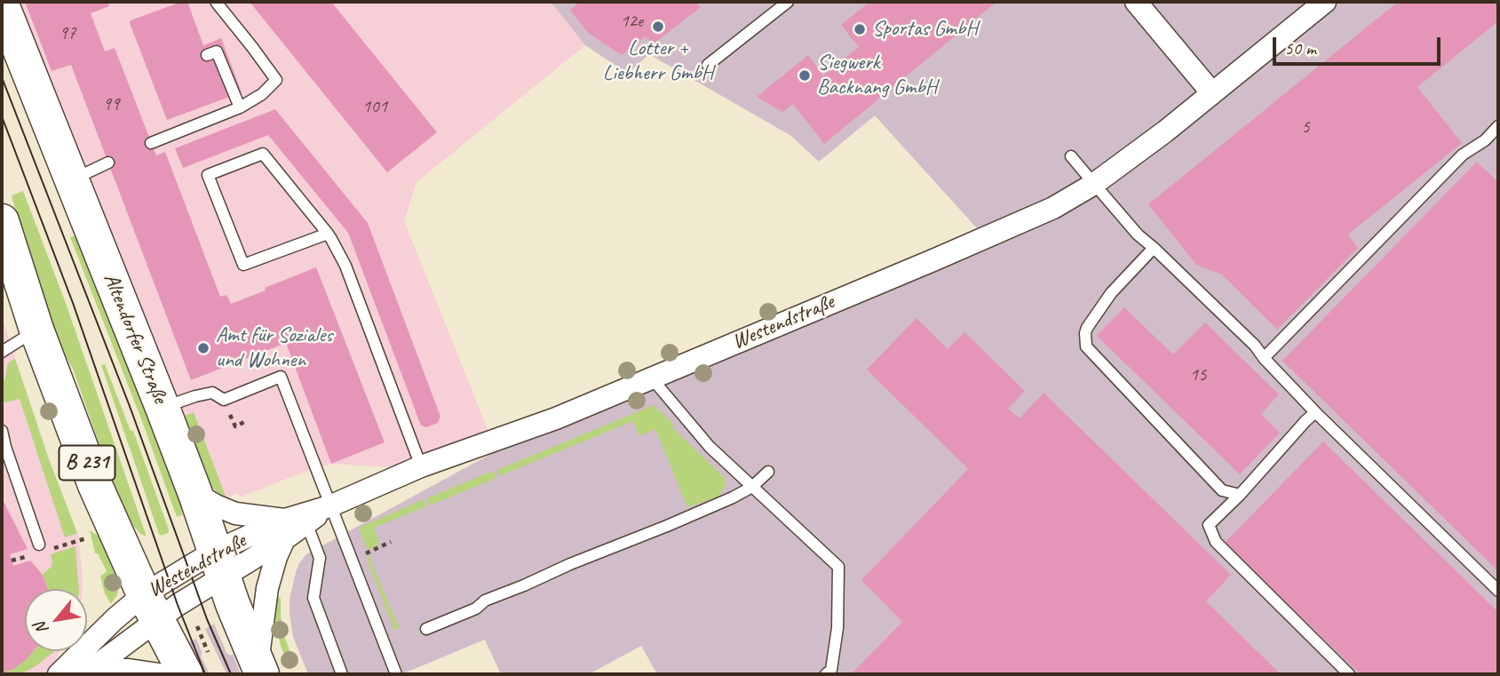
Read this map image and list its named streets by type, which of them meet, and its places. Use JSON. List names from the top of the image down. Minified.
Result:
{"streets":{"main road":["Altendorfer Straße","B 231"],"street":["Westendstraße"]},"crossings":[["Westendstraße","Altendorfer Straße"],["Westendstraße","B 231"]],"places":["Lotter + Liebherr GmbH","Sportas GmbH","Siegwerk Backnang GmbH","Amt für Soziales und Wohnen"],"house_numbers":["12e","97","99","101","5","15"],"scale_bar":"50 m","north":"bottom left"}
